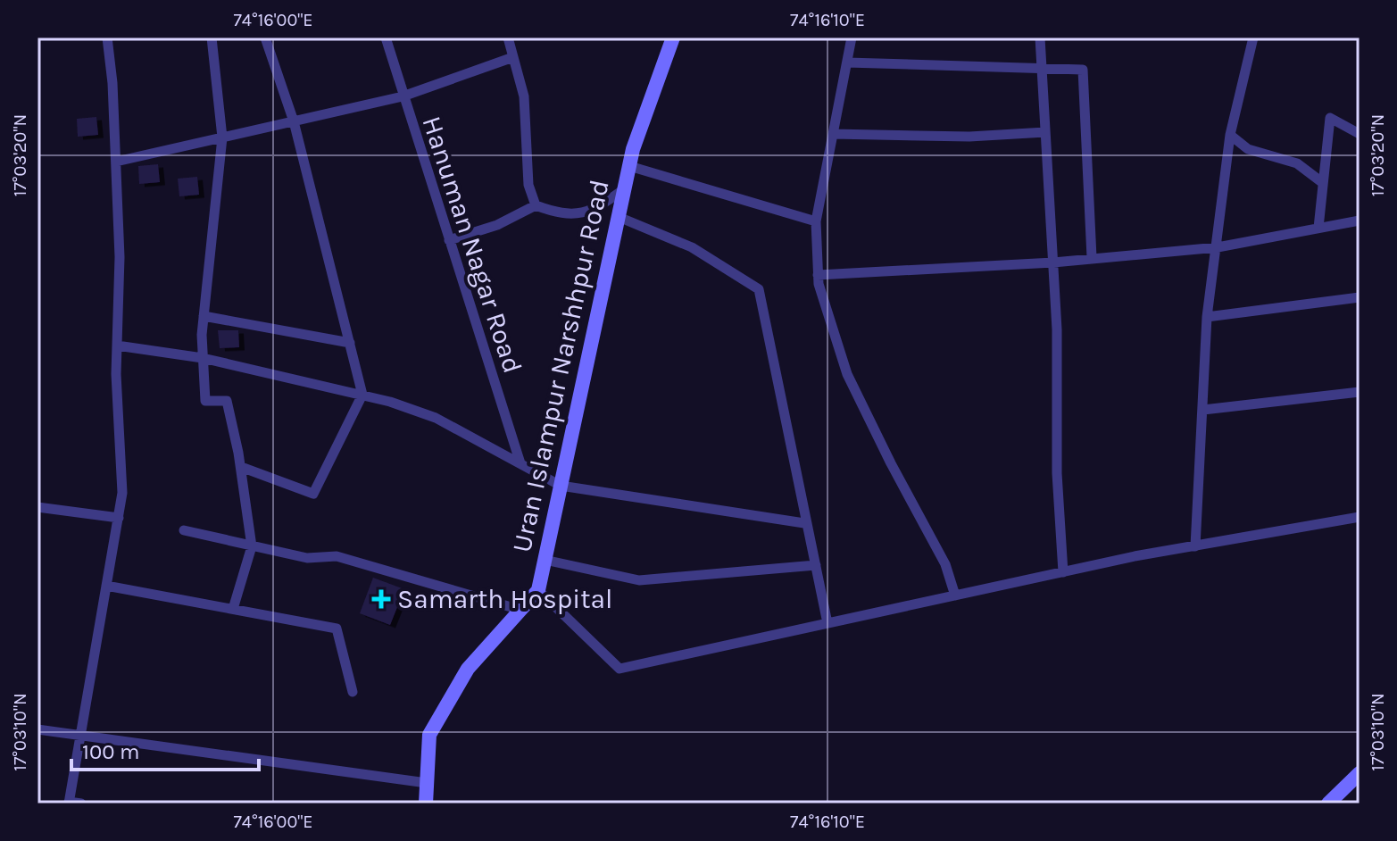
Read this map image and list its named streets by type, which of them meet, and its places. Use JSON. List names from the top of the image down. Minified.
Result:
{"streets":{"main road":["Uran Islampur Narshhpur Road"],"street":["Hanuman Nagar Road"]},"places":{"health":["Samarth Hospital"]},"scale_bar":"100 m","coordinates":["74°16'00\"E","74°16'10\"E","17°03'20\"N","17°03'10\"N"]}
